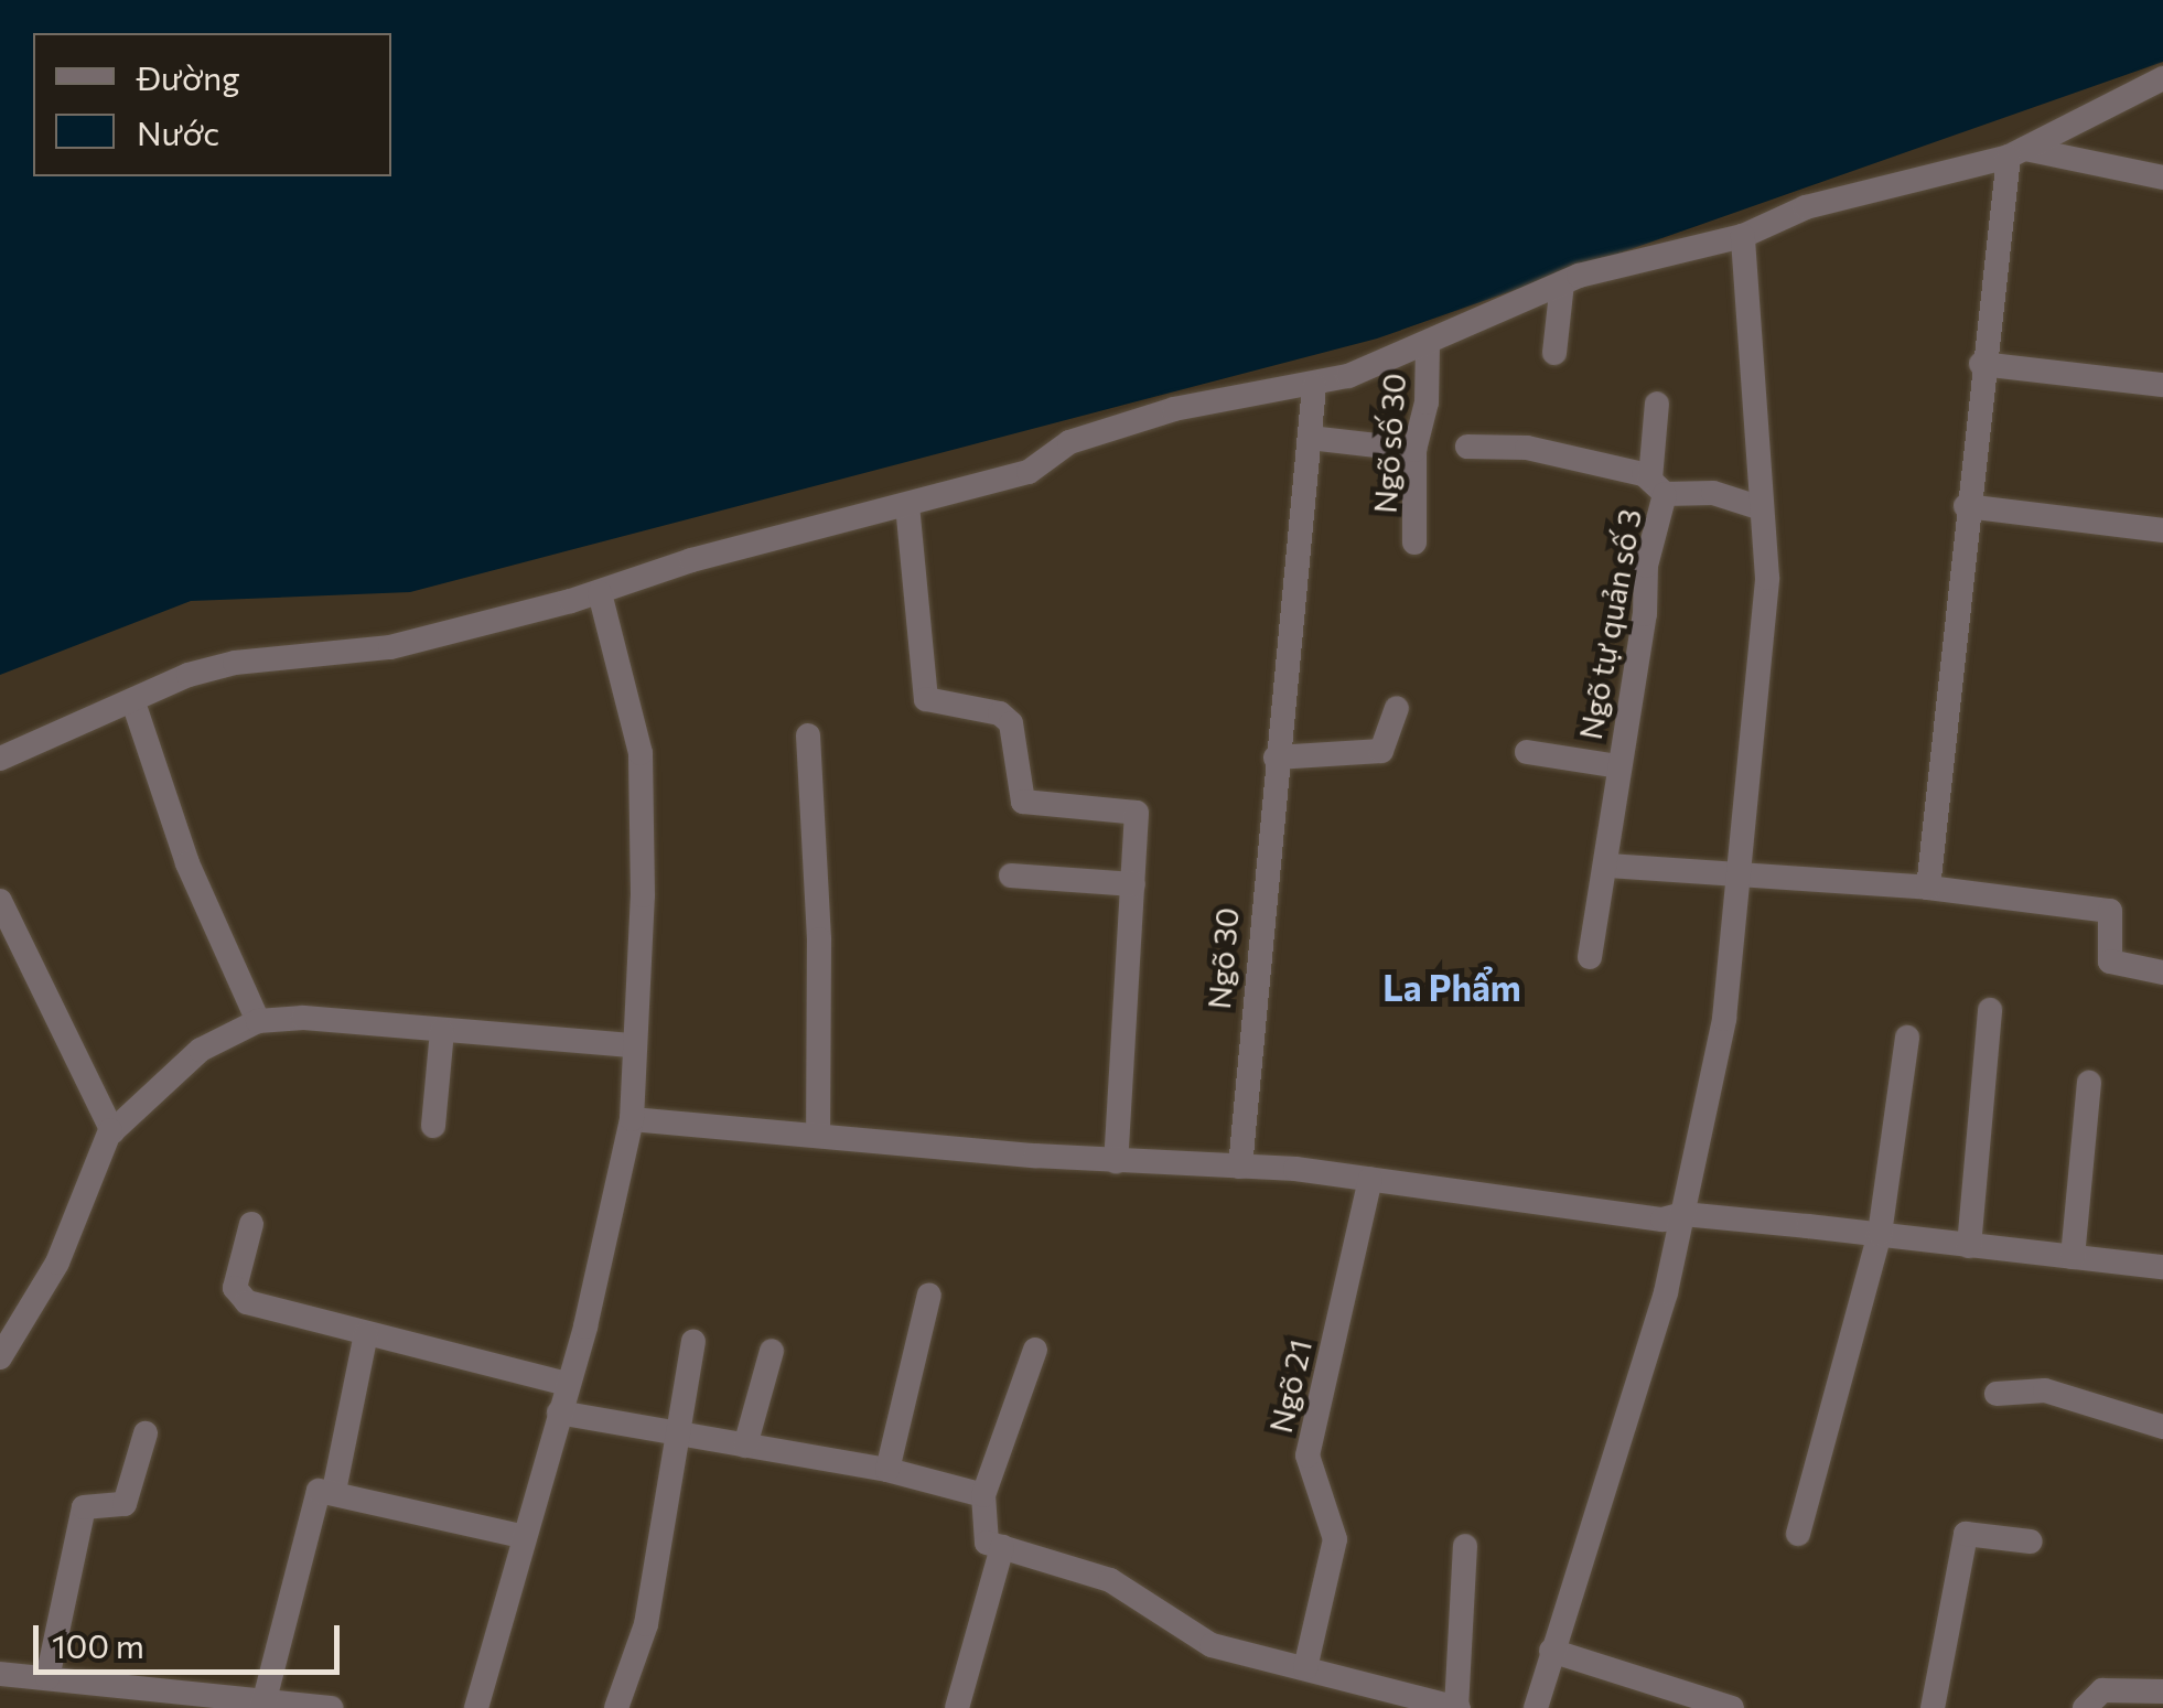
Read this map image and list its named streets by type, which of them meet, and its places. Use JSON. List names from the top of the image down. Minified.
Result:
{"streets":{"street":["Ngõ số 30","Ngõ tự quản số 3","Ngõ 30","Ngõ 21"]},"districts":["La Phẩm"],"legend":["Đường","Nước"],"scale_bar":"100 m"}
